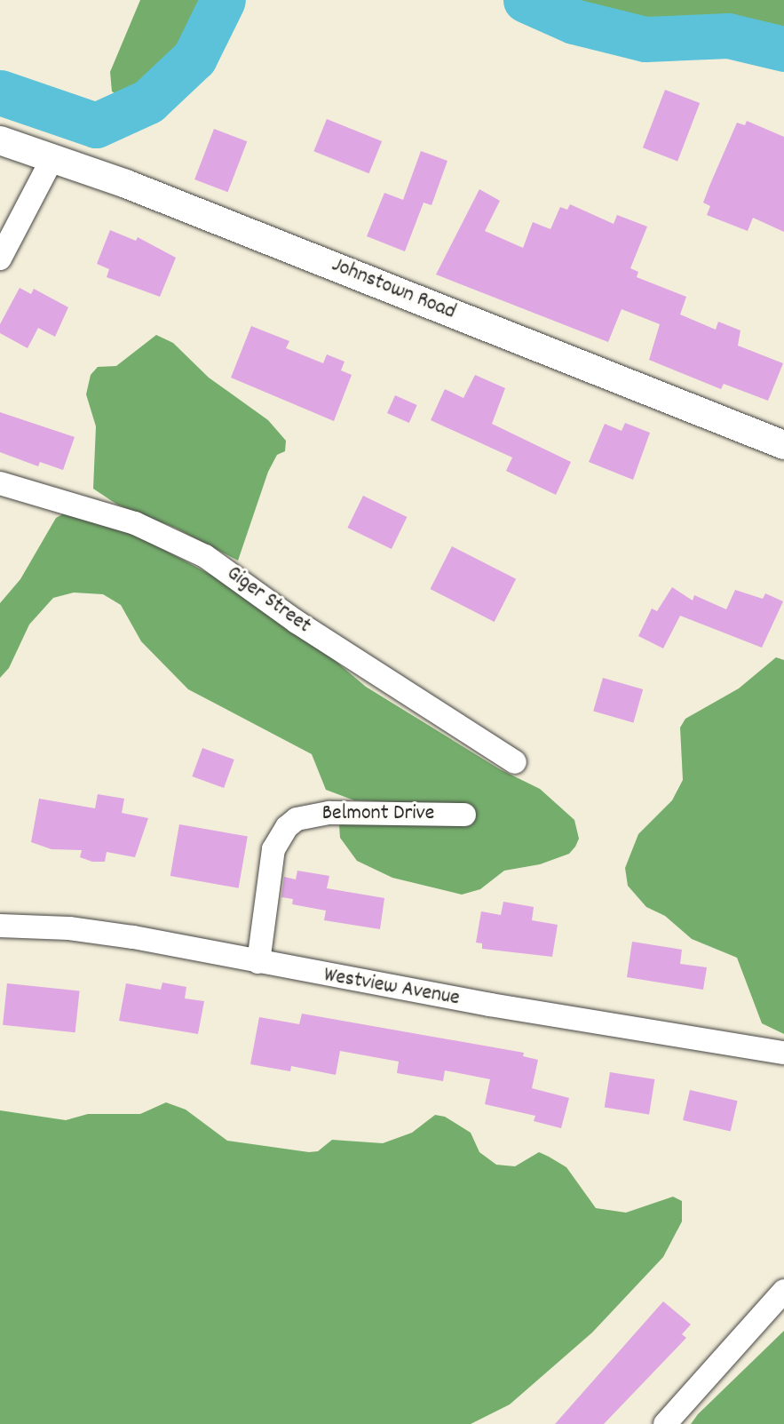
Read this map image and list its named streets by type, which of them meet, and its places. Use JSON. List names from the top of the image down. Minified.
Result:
{"streets":{"street":["Johnstown Road","Giger Street","Belmont Drive","Westview Avenue"]},"crossings":[["Belmont Drive","Westview Avenue"]]}
